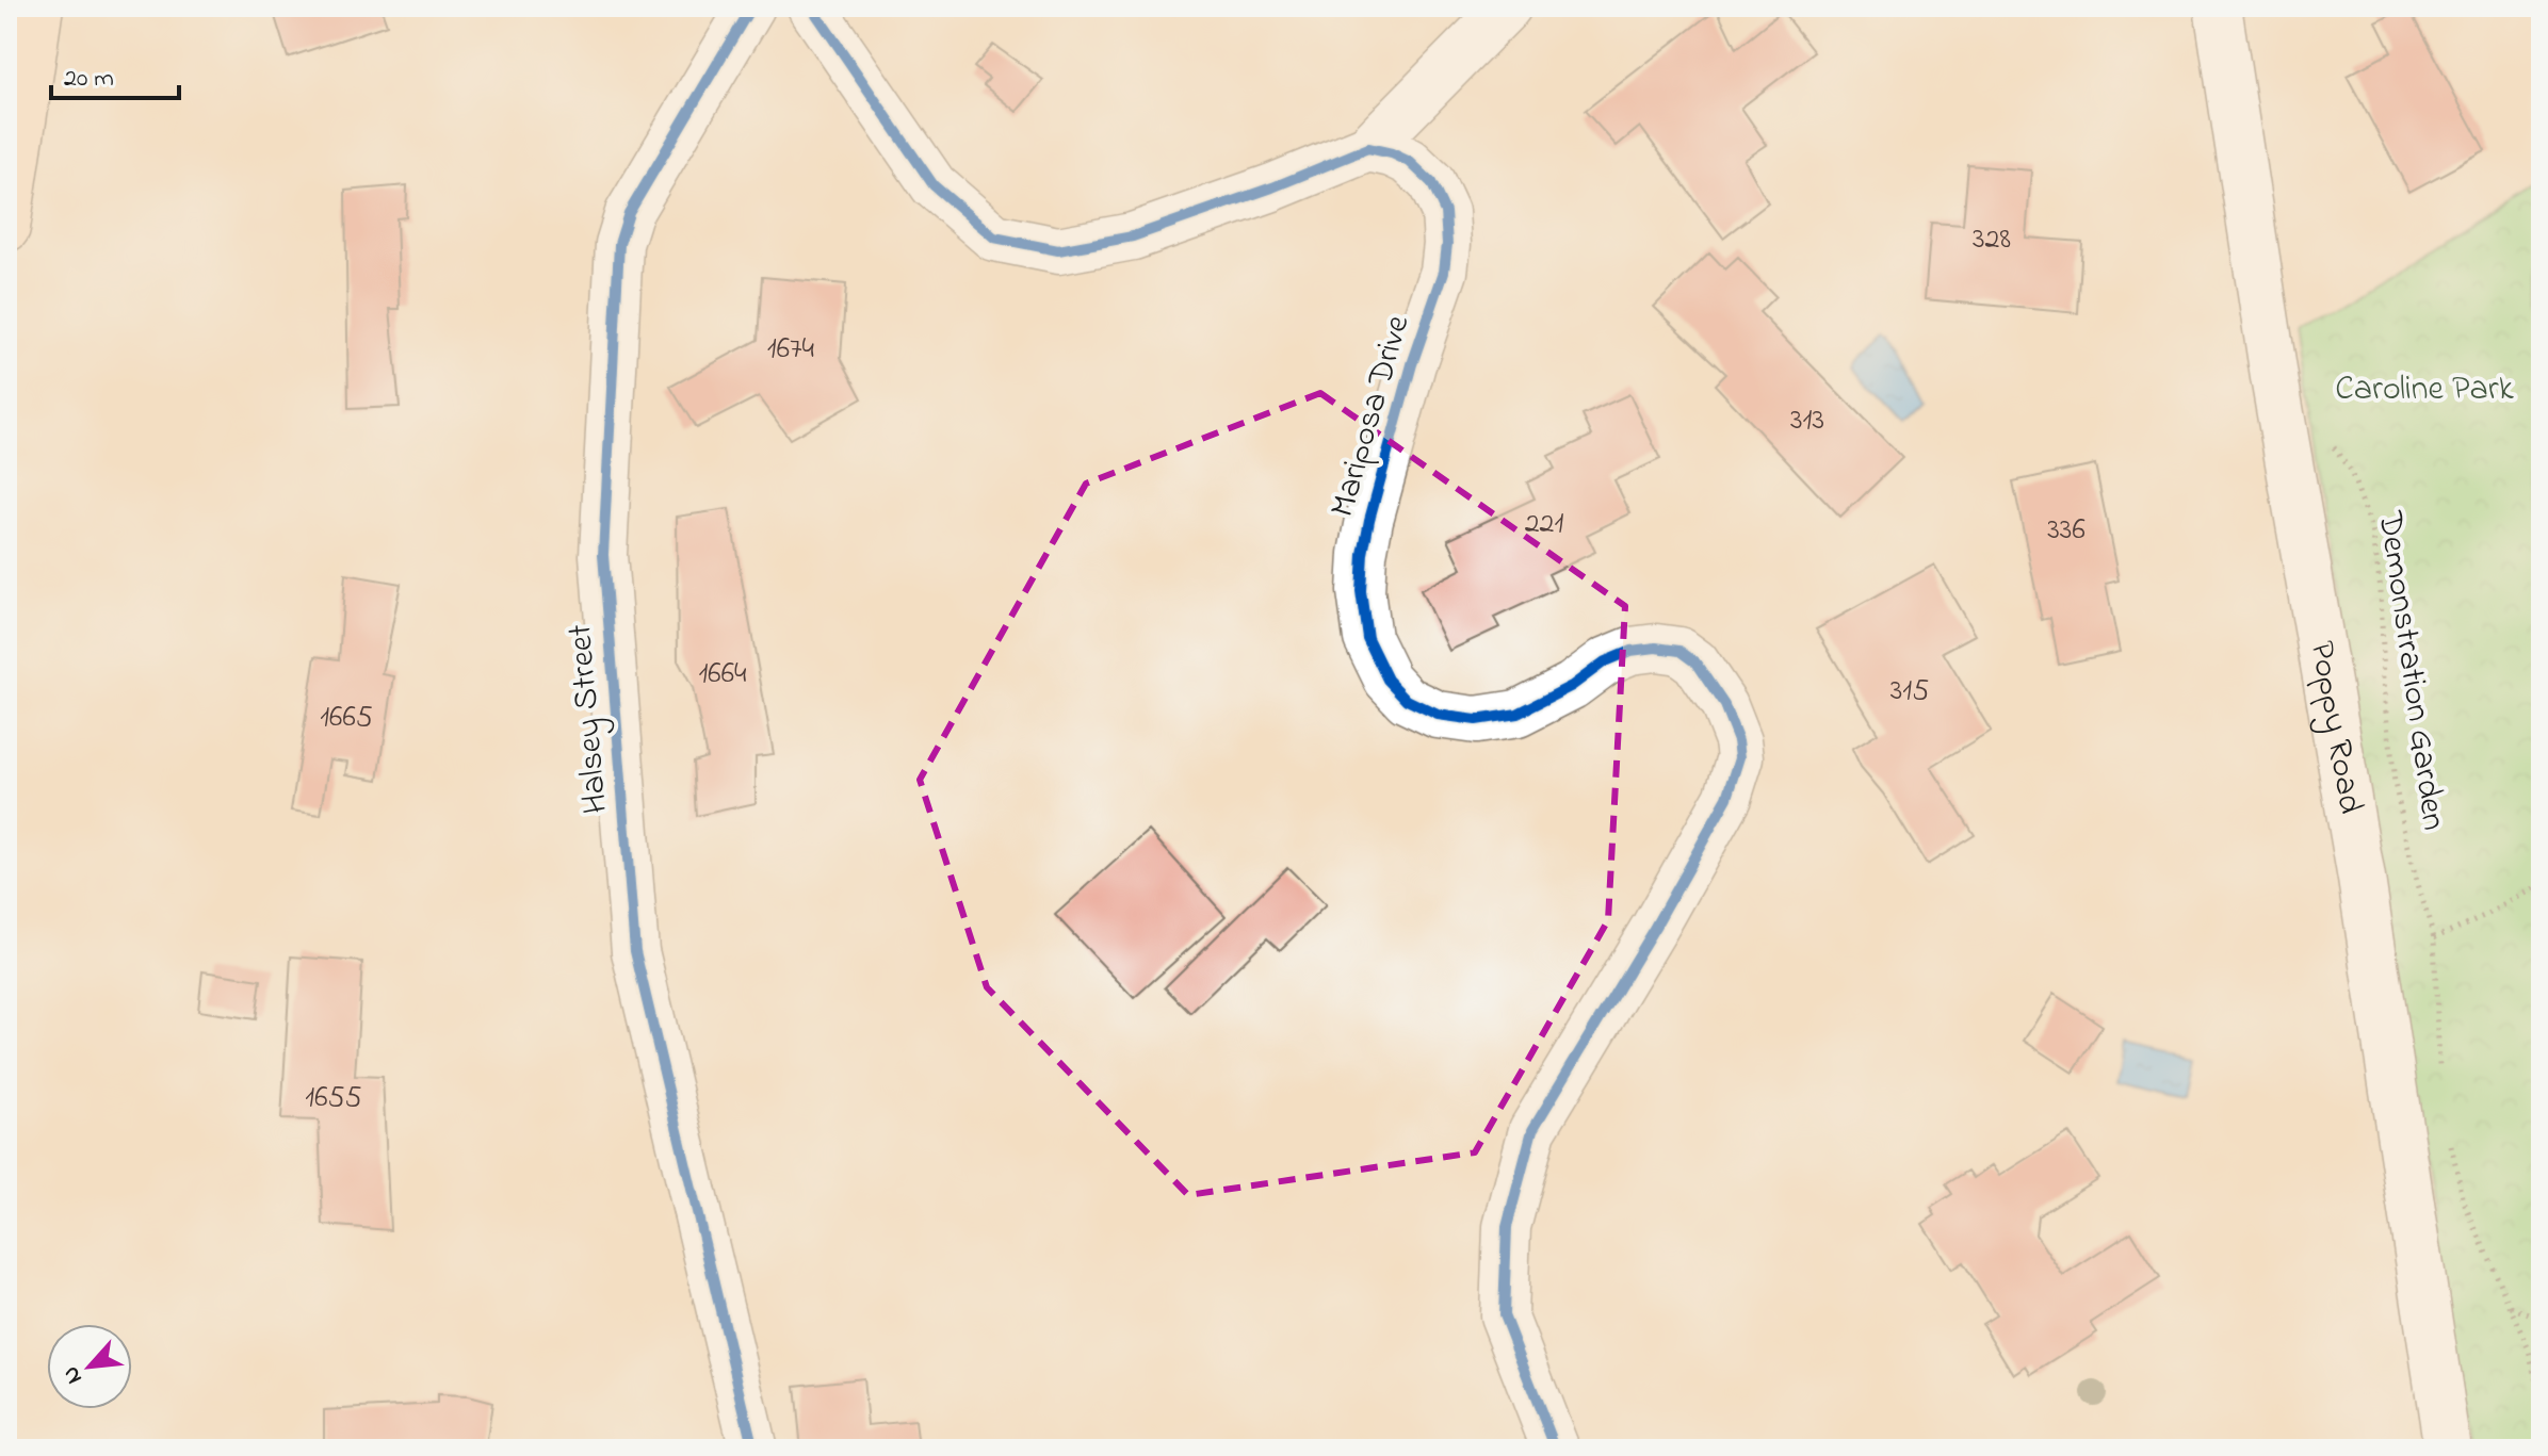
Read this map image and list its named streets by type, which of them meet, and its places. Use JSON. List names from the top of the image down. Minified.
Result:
{"streets":{"street":["Mariposa Drive","Halsey Street","Poppy Road"],"path":["Demonstration Garden"]},"crossings":[["Demonstration Garden","Poppy Road"]],"parks":["Caroline Park"],"house_numbers":["328","1674","313","221","336","1664","315","1665","1655"],"scale_bar":"20 m","north":"bottom left"}
